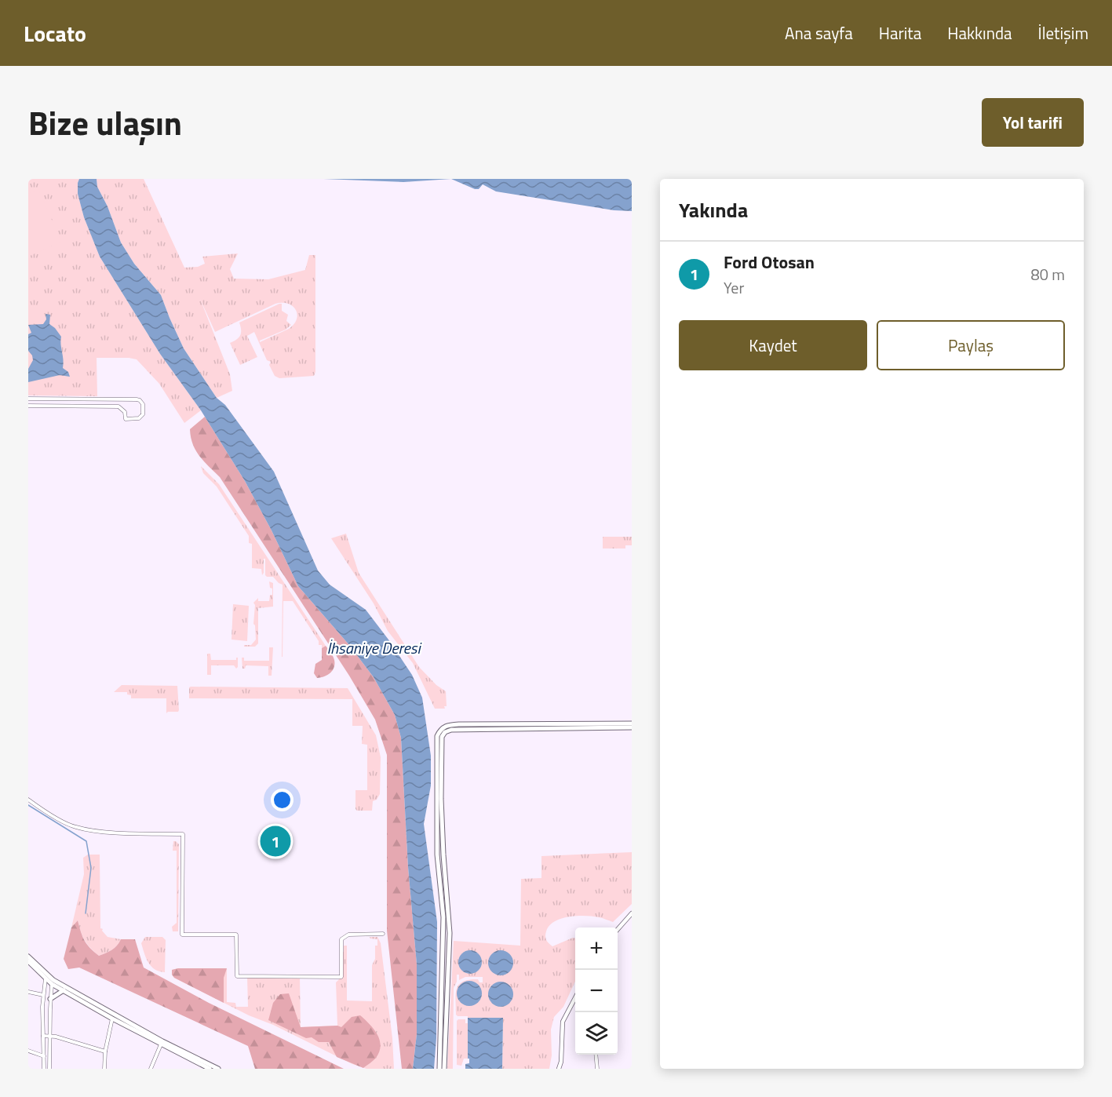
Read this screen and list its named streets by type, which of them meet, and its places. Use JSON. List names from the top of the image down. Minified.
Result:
{"water":["İhsaniye Deresi"],"page":{"header":"Locato","nav":["Ana sayfa","Harita","Hakkında","İletişim"],"title":"Bize ulaşın","buttons":["Yol tarifi",["Kaydet","Paylaş"]],"heading":"Yakında","list":[{"mark":"1","name":"Ford Otosan","note":"Yer","value":"80 m"}],"pins":"1","map_buttons":["+","−"]}}
